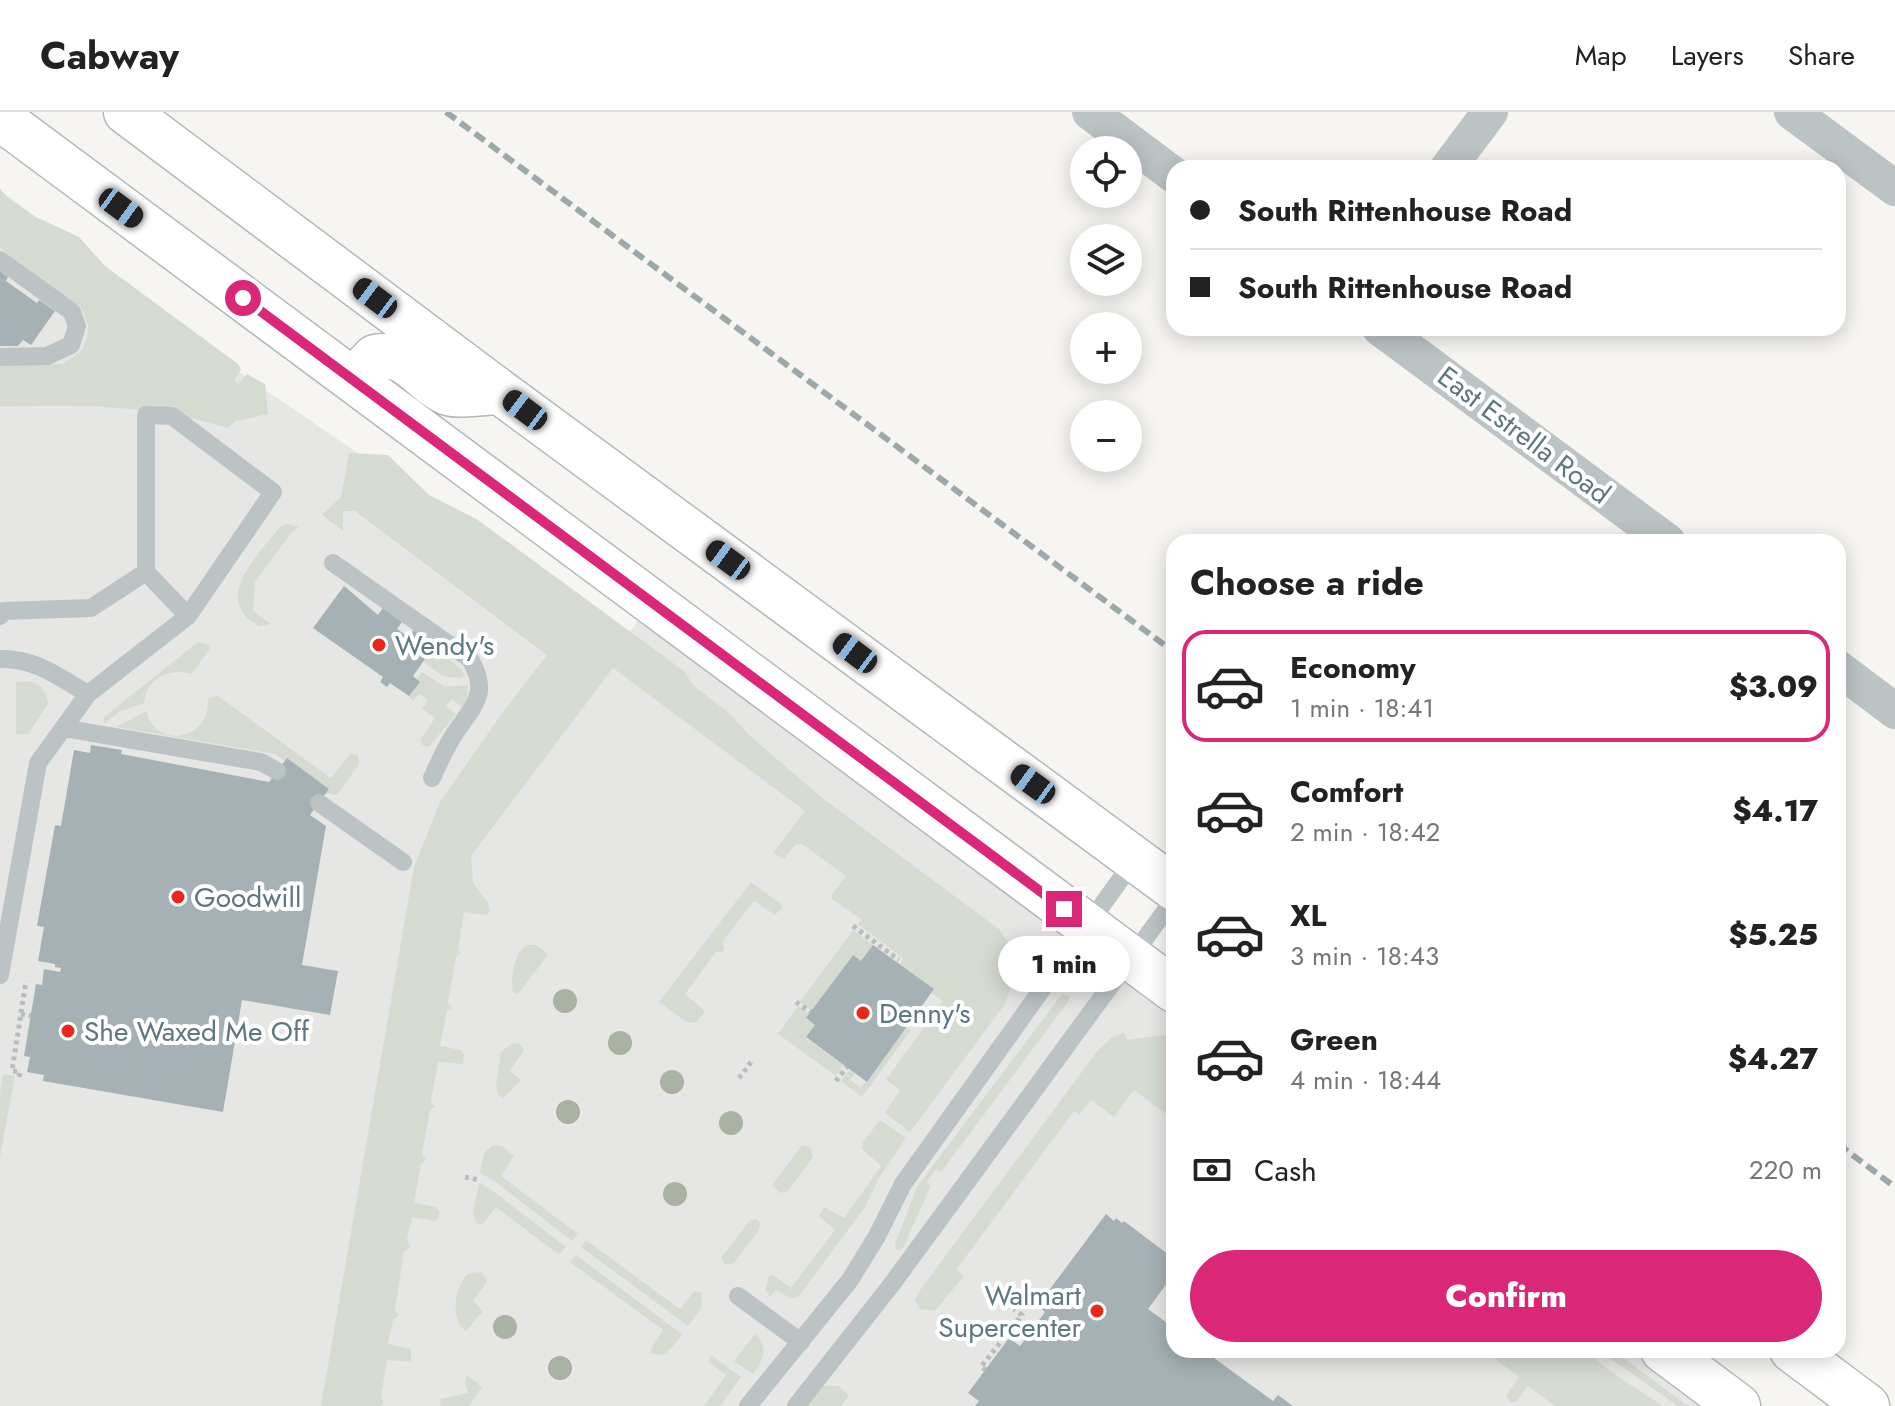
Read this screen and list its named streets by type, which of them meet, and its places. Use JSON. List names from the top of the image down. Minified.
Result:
{"streets":{"street":["East Estrella Road"]},"places":["Wendy's","Goodwill","Denny's","She Waxed Me Off","Walmart Supercenter"],"page":{"header":"Cabway","nav":["Map","Layers","Share"],"map_buttons":["+","−"],"banner":["South Rittenhouse Road","South Rittenhouse Road"],"heading":"Choose a ride","list":[{"name":"Economy","note":"1 min · 18:41","value":"$3.09"},{"name":"Comfort","note":"2 min · 18:42","value":"$4.17"},{"name":"XL","note":"3 min · 18:43","value":"$5.25"},{"name":"Green","note":"4 min · 18:44","value":"$4.27"}],"bubble":"1 min","pay":["Cash","220 m"],"buttons":"Confirm"}}
